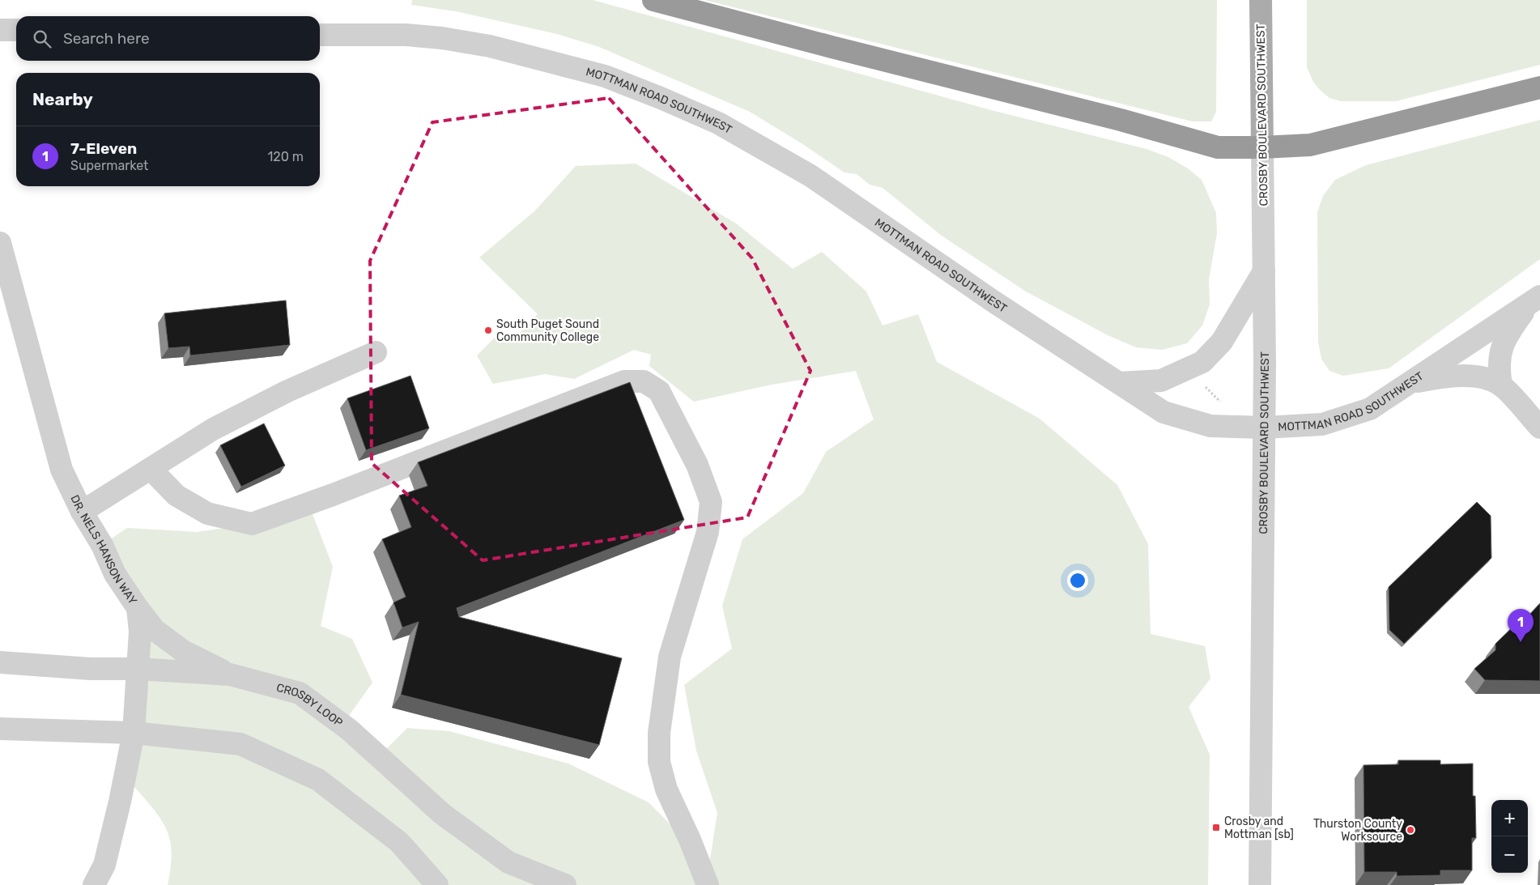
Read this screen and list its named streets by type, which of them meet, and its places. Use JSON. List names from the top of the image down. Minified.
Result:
{"streets":{"main road":["CROSBY BOULEVARD SOUTHWEST"],"street":["MOTTMAN ROAD SOUTHWEST","DR. NELS HANSON WAY","CROSBY LOOP"]},"crossings":[["MOTTMAN ROAD SOUTHWEST","CROSBY BOULEVARD SOUTHWEST"],["DR. NELS HANSON WAY","CROSBY LOOP"]],"places":{"other":["South Puget Sound Community College","Thurston County Worksource"],"transit":["Crosby and Mottman [sb]"]},"page":{"search":"Search here","heading":"Nearby","list":[{"mark":"1","name":"7-Eleven","note":"Supermarket","value":"120 m"}],"pins":"1","map_buttons":["+","−"]}}
